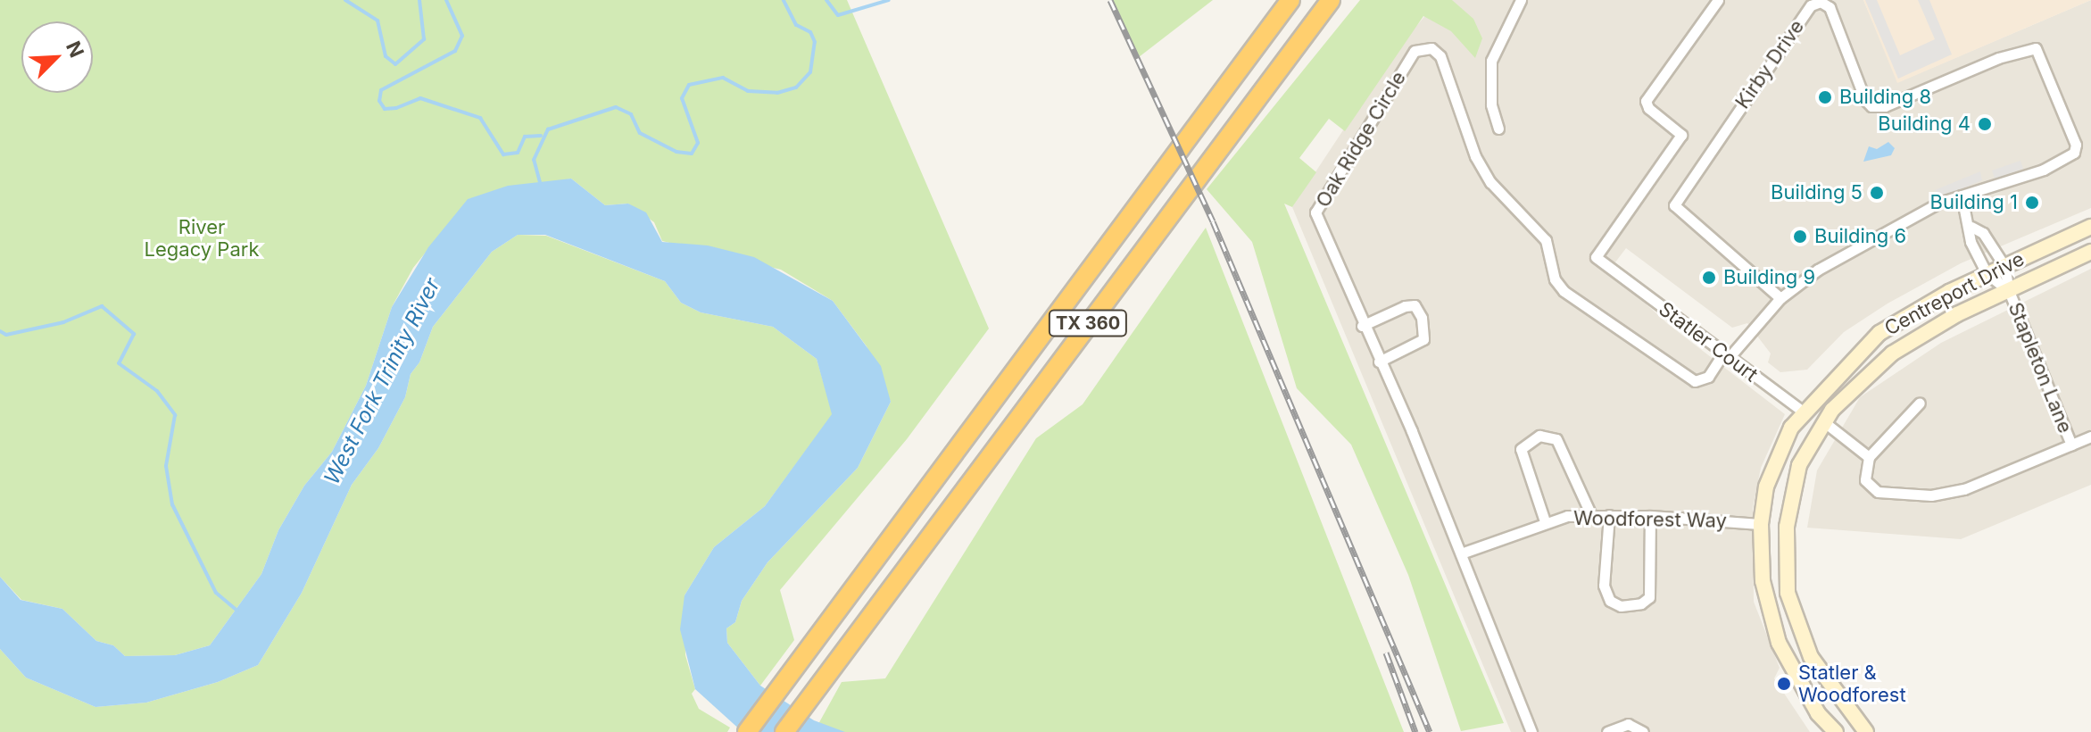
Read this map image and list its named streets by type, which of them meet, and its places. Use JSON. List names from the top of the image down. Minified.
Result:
{"streets":{"highway":["TX 360"],"street":["Kirby Drive","Oak Ridge Circle","Centreport Drive","Statler Court","Stapleton Lane","Woodforest Way"]},"crossings":[["Kirby Drive","Oak Ridge Circle"],["Kirby Drive","Statler Court"],["Oak Ridge Circle","Statler Court"],["Oak Ridge Circle","Woodforest Way"],["Centreport Drive","Statler Court"],["Centreport Drive","Stapleton Lane"],["Centreport Drive","Woodforest Way"]],"water":["West Fork Trinity River"],"parks":["River Legacy Park"],"places":["Building 8","Building 4","Building 5","Building 1","Building 6","Building 9","Statler & Woodforest"],"north":"top right"}
